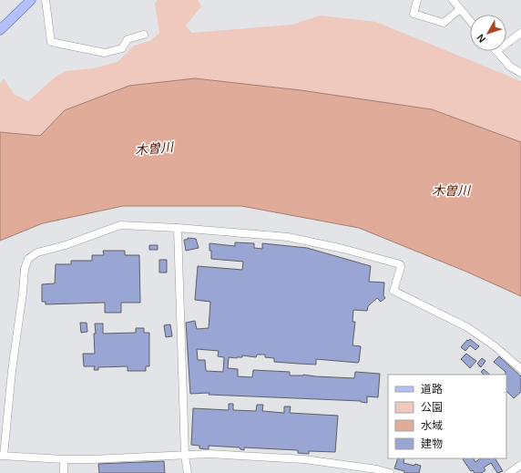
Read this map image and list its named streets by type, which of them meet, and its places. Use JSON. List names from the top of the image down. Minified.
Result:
{"water":["木曽川"],"legend":["道路","公園","水域","建物"],"north":"bottom left"}
